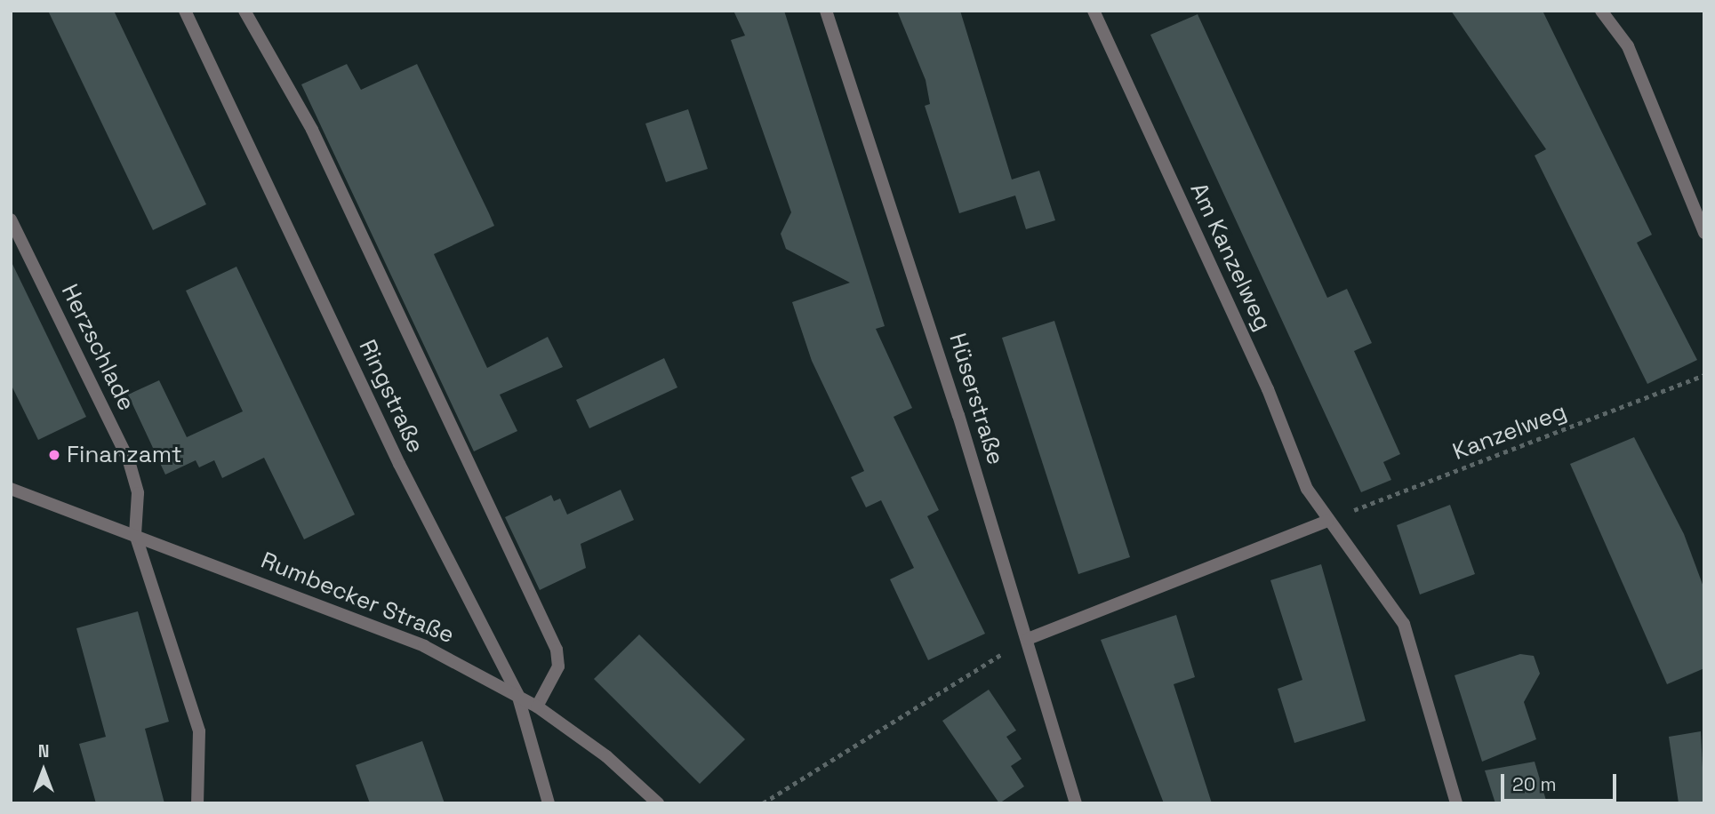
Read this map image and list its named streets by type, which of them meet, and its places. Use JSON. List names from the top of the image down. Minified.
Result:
{"streets":{"street":["Am Kanzelweg","Herzschlade","Ringstraße","Hüserstraße","Rumbecker Straße"],"path":["Kanzelweg"]},"crossings":[["Am Kanzelweg","Kanzelweg"],["Herzschlade","Rumbecker Straße"],["Ringstraße","Rumbecker Straße"]],"places":["Finanzamt"],"scale_bar":"20 m","north":"top"}
